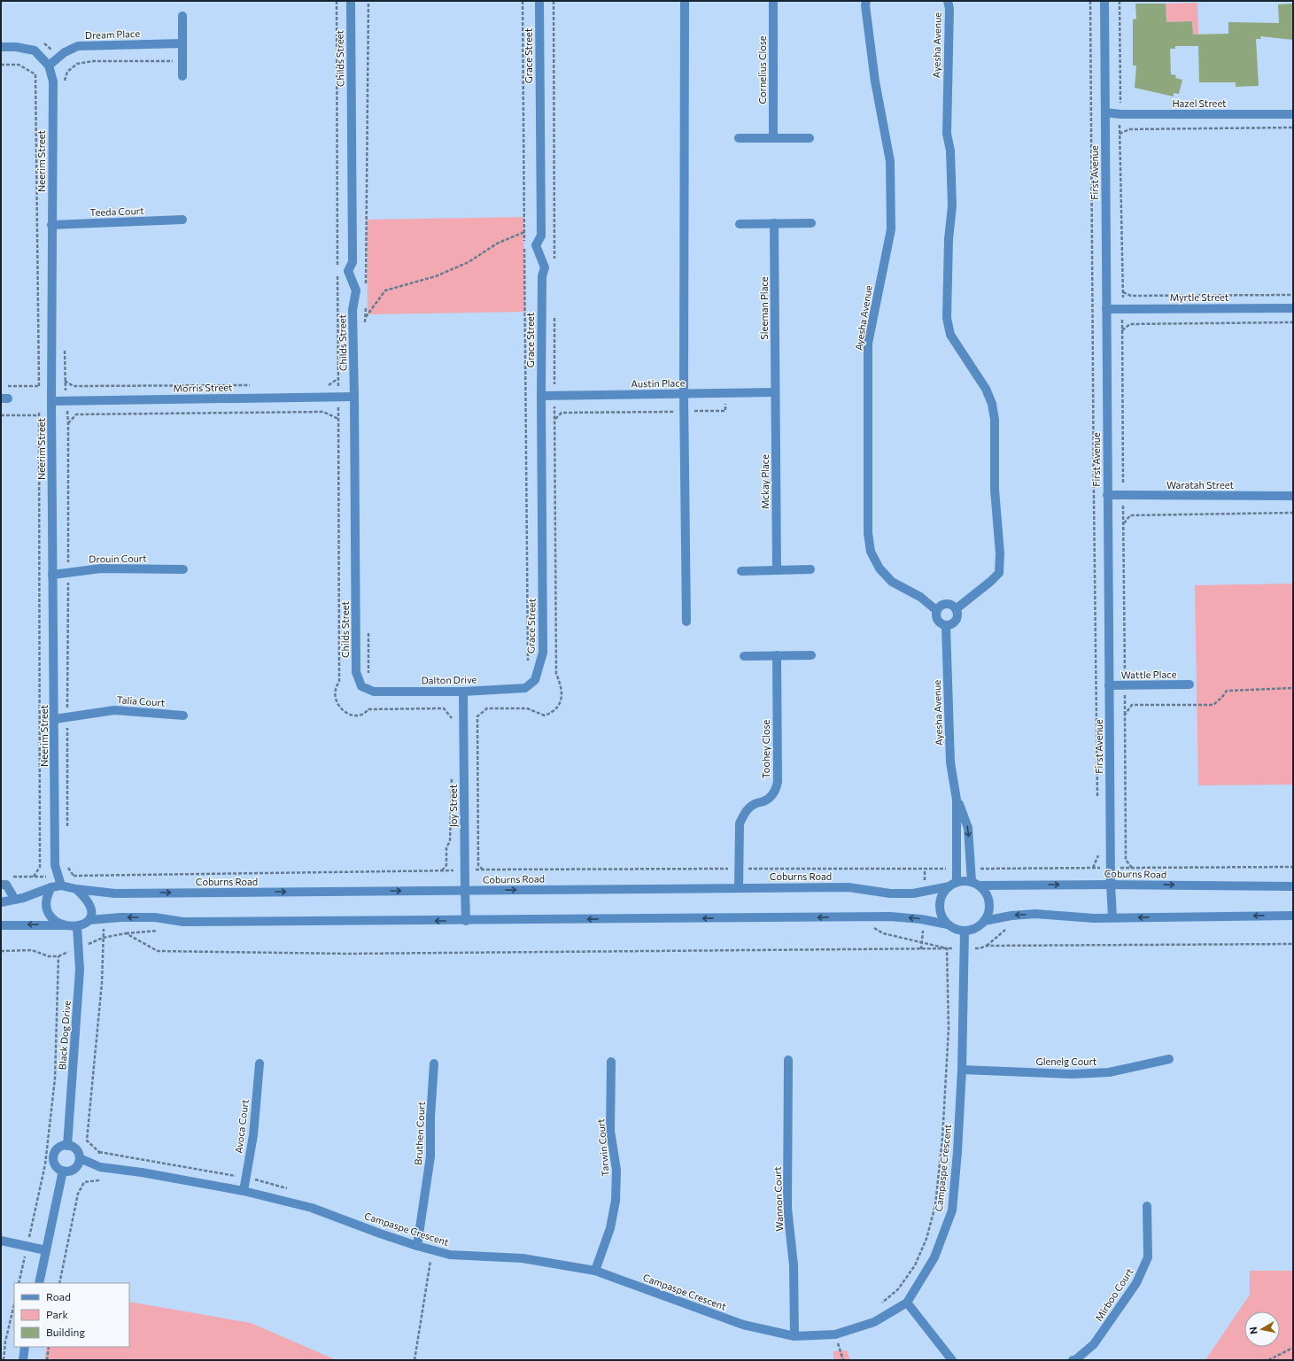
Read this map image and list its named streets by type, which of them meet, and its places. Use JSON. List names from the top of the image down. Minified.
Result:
{"streets":{"street":["Dream Place","Ayesha Avenue","Grace Street","Childs Street","Cornelius Close","Hazel Street","Neerim Street","First Avenue","Teeda Court","Myrtle Street","Sleeman Place","Austin Place","Morris Street","Mckay Place","Waratah Street","Drouin Court","Wattle Place","Dalton Drive","Talia Court","Toohey Close","Joy Street","Coburns Road","Black Dog Drive","Glenelg Court","Avoca Court","Bruthen Court","Tarwin Court","Campaspe Crescent","Wannon Court","Mirboo Court"]},"crossings":[["Dream Place","Neerim Street"],["Ayesha Avenue","Coburns Road"],["Ayesha Avenue","Campaspe Crescent"],["Grace Street","Austin Place"],["Grace Street","Dalton Drive"],["Childs Street","Morris Street"],["Childs Street","Dalton Drive"],["Hazel Street","First Avenue"],["Neerim Street","Teeda Court"],["Neerim Street","Morris Street"],["Neerim Street","Drouin Court"],["Neerim Street","Talia Court"],["Neerim Street","Coburns Road"],["Neerim Street","Black Dog Drive"],["First Avenue","Myrtle Street"],["First Avenue","Waratah Street"],["First Avenue","Wattle Place"],["First Avenue","Coburns Road"],["Sleeman Place","Austin Place"],["Sleeman Place","Mckay Place"],["Austin Place","Mckay Place"],["Dalton Drive","Joy Street"],["Toohey Close","Coburns Road"],["Joy Street","Coburns Road"],["Coburns Road","Black Dog Drive"],["Coburns Road","Campaspe Crescent"],["Black Dog Drive","Campaspe Crescent"],["Glenelg Court","Campaspe Crescent"],["Avoca Court","Campaspe Crescent"],["Bruthen Court","Campaspe Crescent"],["Tarwin Court","Campaspe Crescent"],["Campaspe Crescent","Wannon Court"]],"legend":["Road","Park","Building"],"north":"left"}
